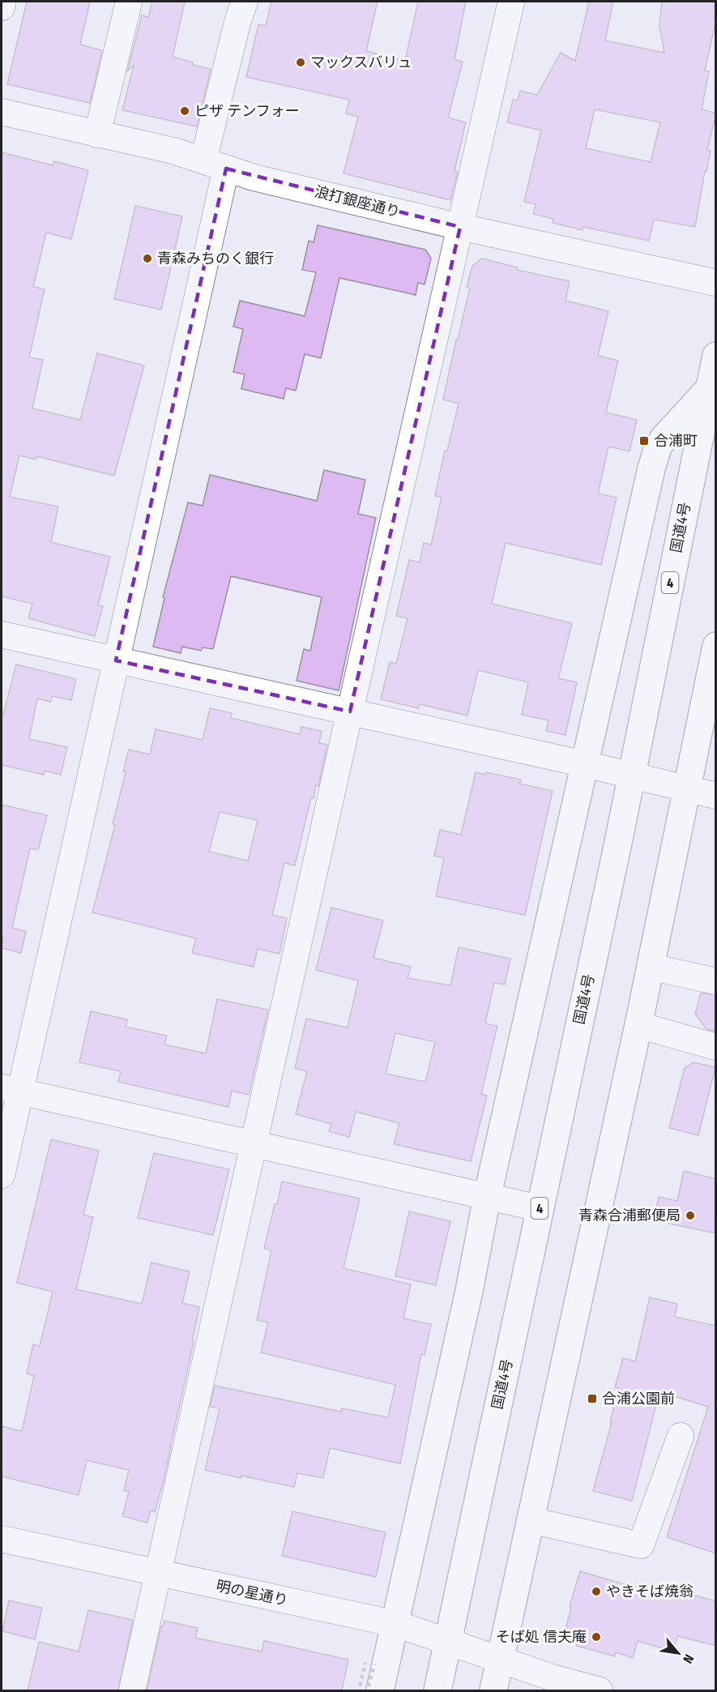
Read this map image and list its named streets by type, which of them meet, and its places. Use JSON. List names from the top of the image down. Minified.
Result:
{"streets":{"highway":["国道4号","4"],"street":["浪打銀座通り","明の星通り"]},"crossings":[["国道4号","4"],["国道4号","明の星通り"],["4","明の星通り"]],"places":{"other":["マックスバリュ","ピザ テンフォー","青森みちのく銀行","青森合浦郵便局","やきそば焼翁","そば処 信夫庵"],"transit":["合浦町","合浦公園前"]},"north":"bottom right"}
